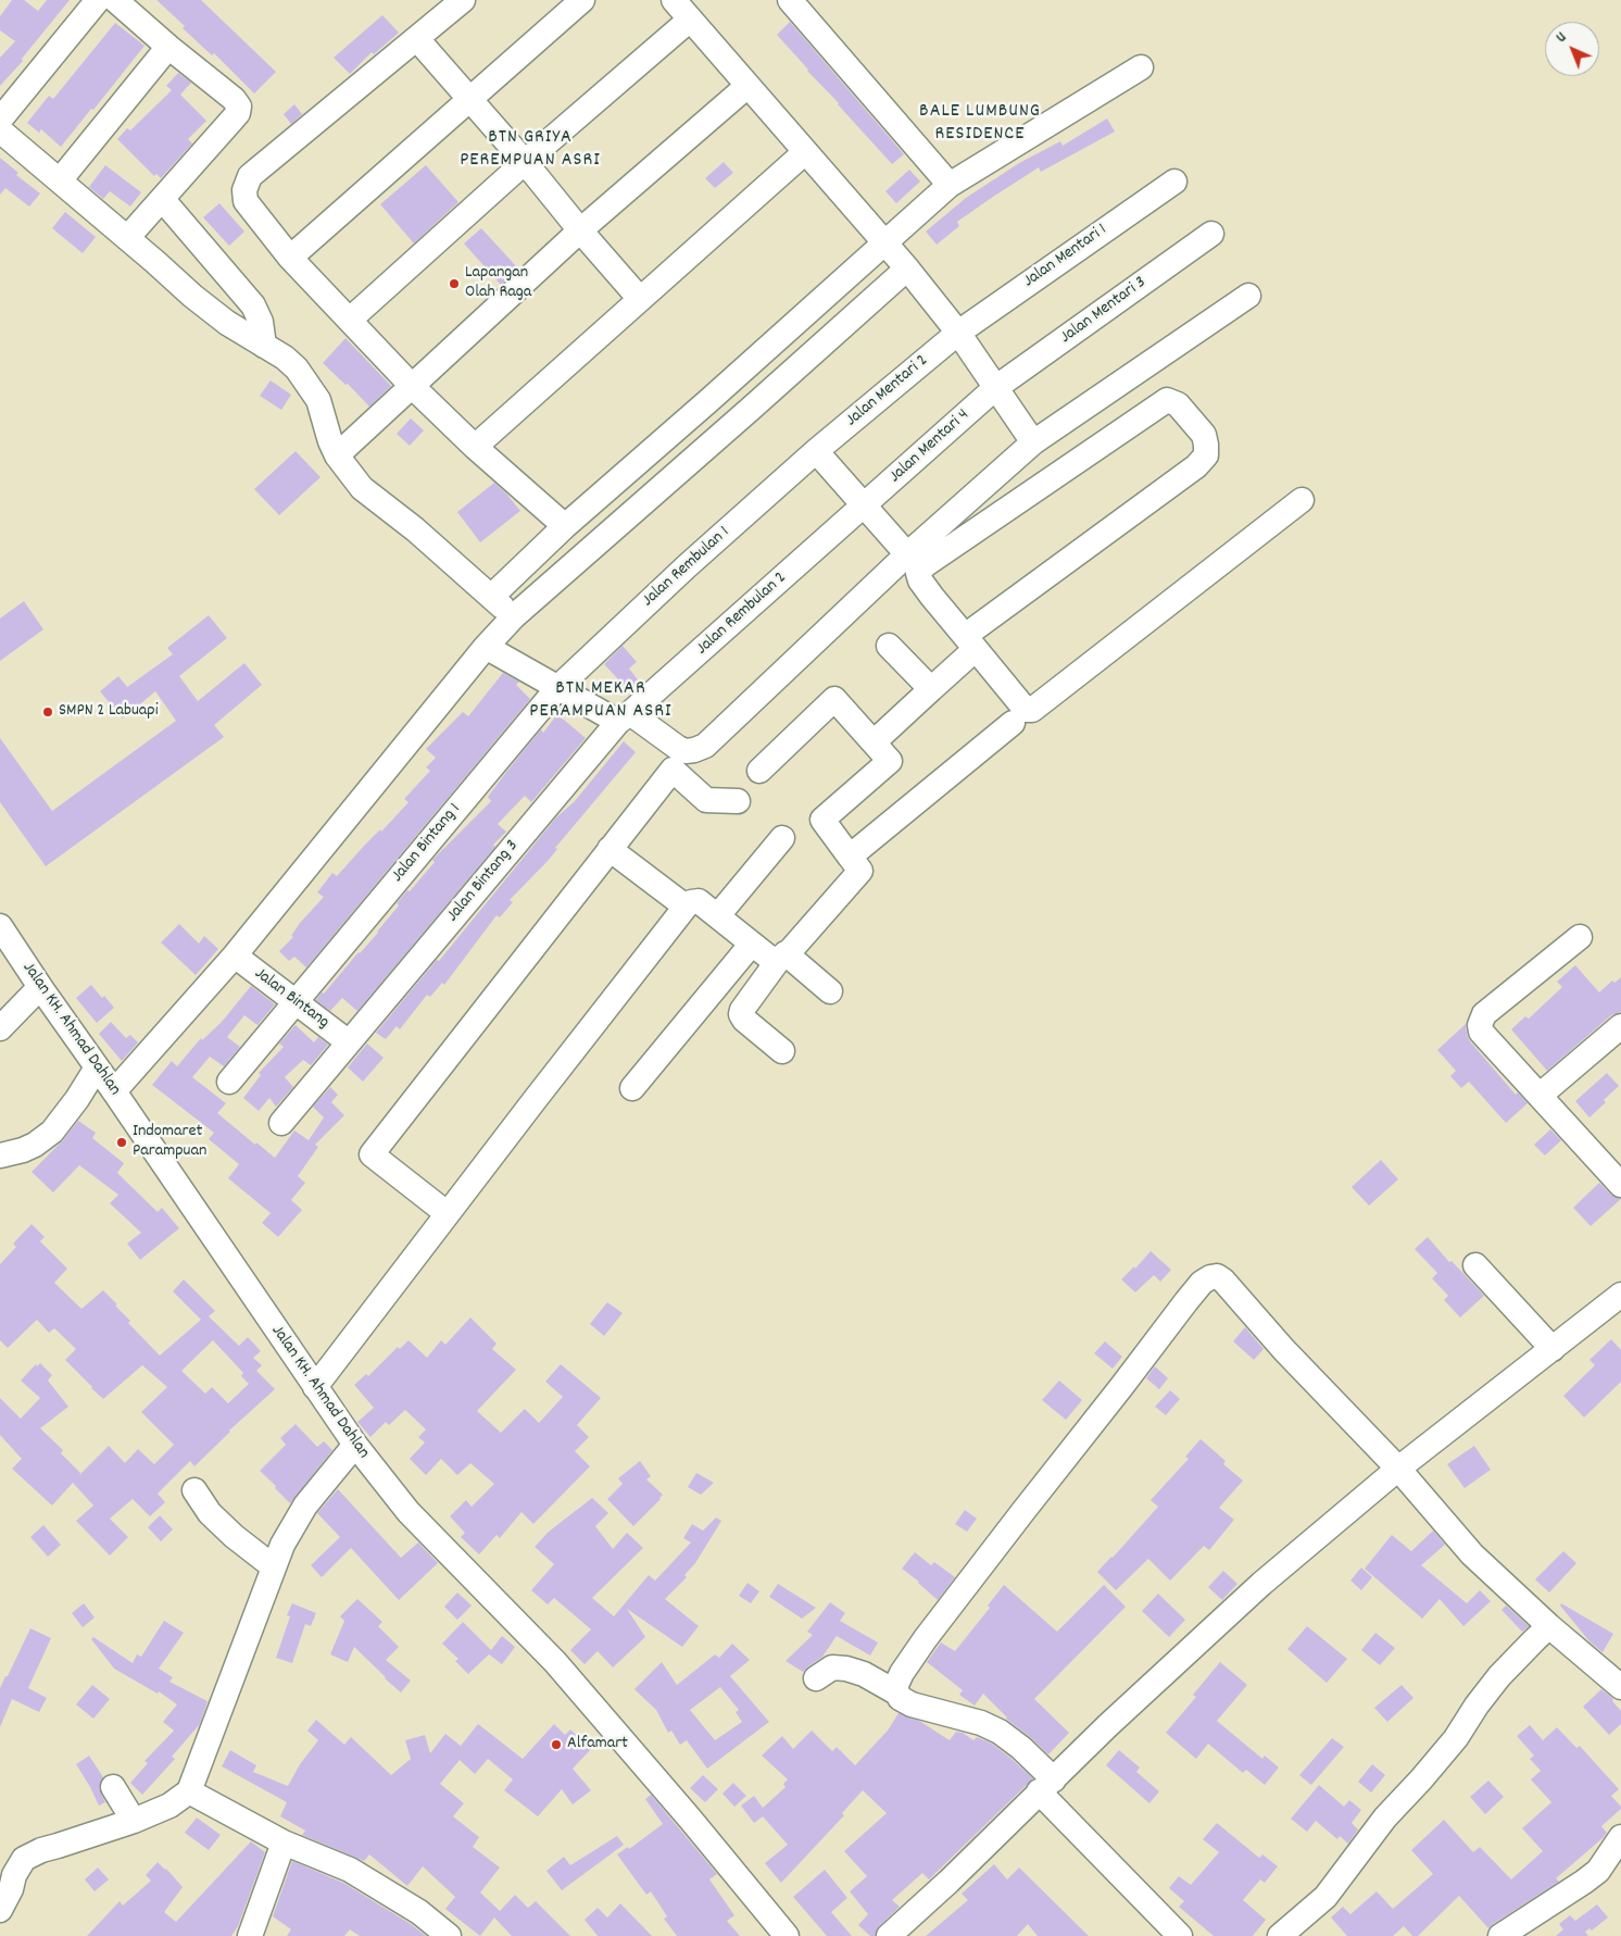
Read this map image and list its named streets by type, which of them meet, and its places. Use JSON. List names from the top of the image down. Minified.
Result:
{"streets":{"street":["Jalan Mentari 1","Jalan Mentari 3","Jalan Mentari 2","Jalan Mentari 4","Jalan Rembulan 1","Jalan Rembulan 2","Jalan Bintang 1","Jalan Bintang 3","Jalan Bintang","Jalan KH. Ahmad Dahlan"]},"crossings":[["Jalan Mentari 1","Jalan Mentari 2"],["Jalan Mentari 3","Jalan Mentari 4"],["Jalan Mentari 2","Jalan Rembulan 1"],["Jalan Mentari 4","Jalan Rembulan 2"],["Jalan Rembulan 1","Jalan Bintang 1"],["Jalan Rembulan 2","Jalan Bintang 3"],["Jalan Bintang 1","Jalan Bintang"],["Jalan Bintang 3","Jalan Bintang"]],"districts":["BALE LUMBUNG RESIDENCE","BTN GRIYA PEREMPUAN ASRI","BTN MEKAR PERAMPUAN ASRI"],"places":["Lapangan Olah Raga","SMPN 2 Labuapi","Indomaret Parampuan","Alfamart"],"north":"top left"}
